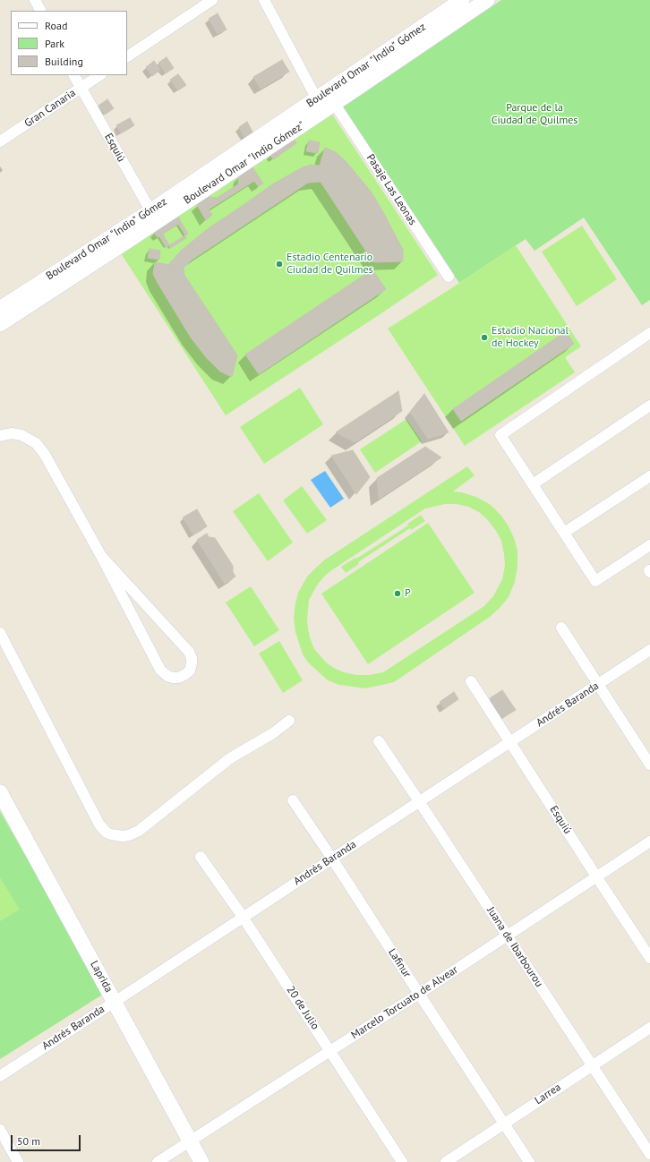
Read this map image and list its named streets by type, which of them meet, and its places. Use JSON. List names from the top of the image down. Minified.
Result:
{"streets":{"main road":["Boulevard Omar \"Indio\" Gómez","Boulevard Omar \"Indio Gómez\"","Laprida"],"street":["Gran Canaria","Esquiú","Pasaje Las Leonas","Andrés Baranda","Juana de Ibarbourou","Lafinur","Marcelo Torcuato de Alvear","20 de Julio","Larrea"]},"crossings":[["Boulevard Omar \"Indio\" Gómez","Esquiú"],["Boulevard Omar \"Indio\" Gómez","Boulevard Omar \"Indio Gómez\""],["Gran Canaria","Esquiú"],["Esquiú","Boulevard Omar \"Indio Gómez\""],["Esquiú","Andrés Baranda"],["Esquiú","Marcelo Torcuato de Alvear"],["Boulevard Omar \"Indio Gómez\"","Pasaje Las Leonas"],["Andrés Baranda","Juana de Ibarbourou"],["Andrés Baranda","Lafinur"],["Andrés Baranda","Laprida"],["Andrés Baranda","20 de Julio"],["Juana de Ibarbourou","Marcelo Torcuato de Alvear"],["Juana de Ibarbourou","Larrea"],["Lafinur","Marcelo Torcuato de Alvear"],["Lafinur","Larrea"],["Laprida","Marcelo Torcuato de Alvear"],["Marcelo Torcuato de Alvear","20 de Julio"]],"parks":["Parque de la Ciudad de Quilmes"],"places":["Estadio Centenario Ciudad de Quilmes","Estadio Nacional de Hockey","P"],"legend":["Road","Park","Building"],"scale_bar":"50 m"}
